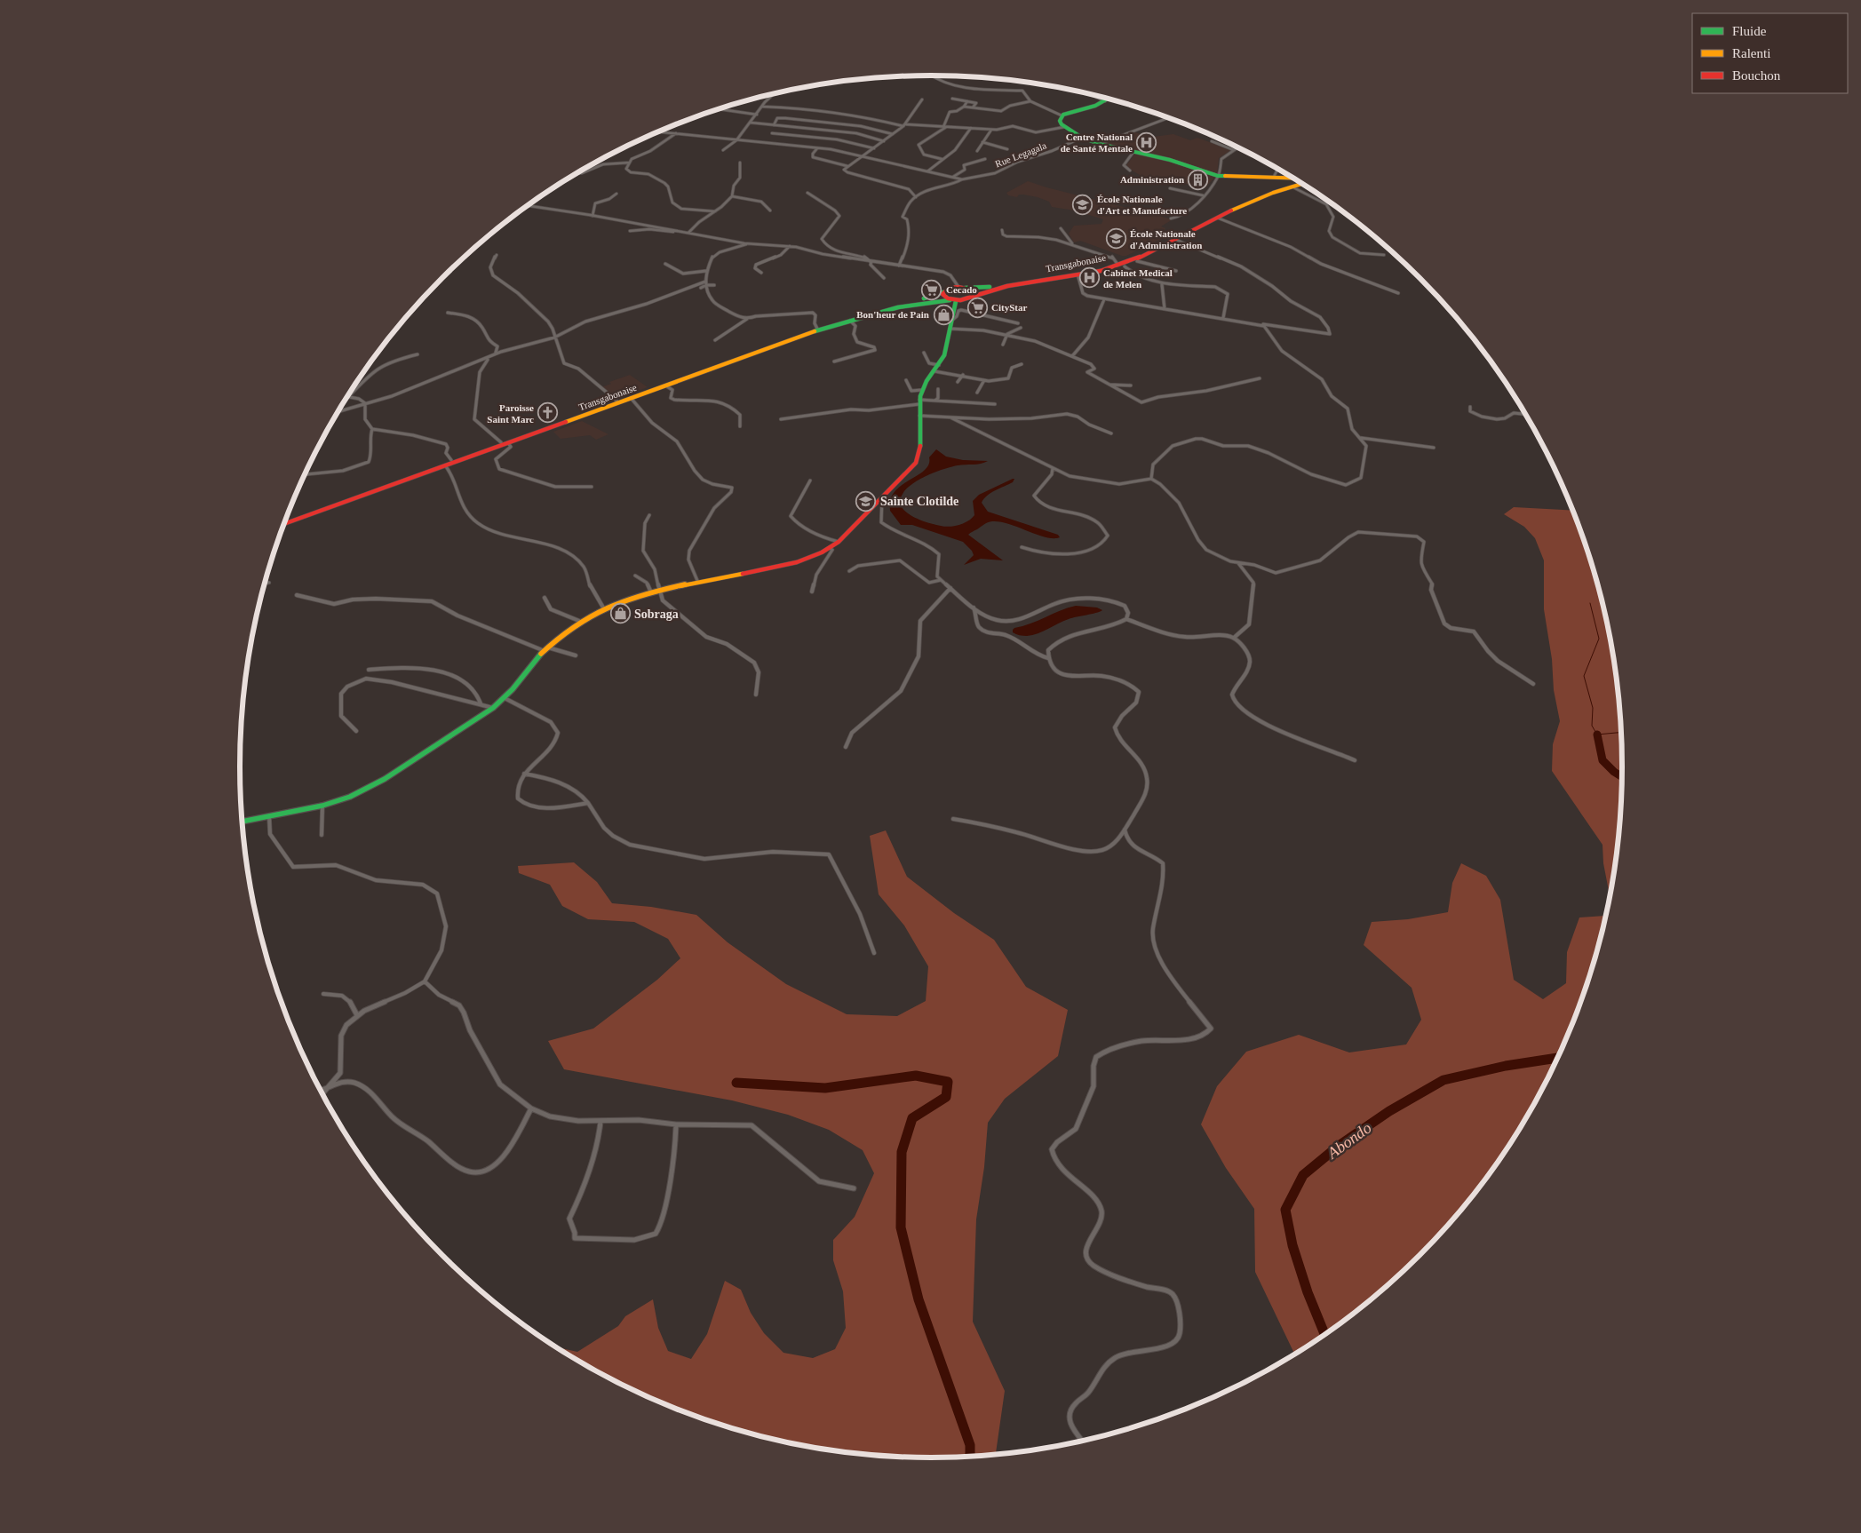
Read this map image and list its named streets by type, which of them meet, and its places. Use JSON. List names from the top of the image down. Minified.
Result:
{"streets":{"main road":["Transgabonaise"],"street":["Rue Legagala"]},"water":["Abondo"],"places":{"hospital":["Centre National de Santé Mentale","Cabinet Medical de Melen"],"building":["Administration"],"school or university":["École Nationale d'Art et Manufacture","École Nationale d'Administration","Sainte Clotilde"],"supermarket":["Cecado","CityStar"],"shop":["Bon'heur de Pain","Sobraga"],"church":["Paroisse Saint Marc"]},"legend":["Fluide","Ralenti","Bouchon"]}
